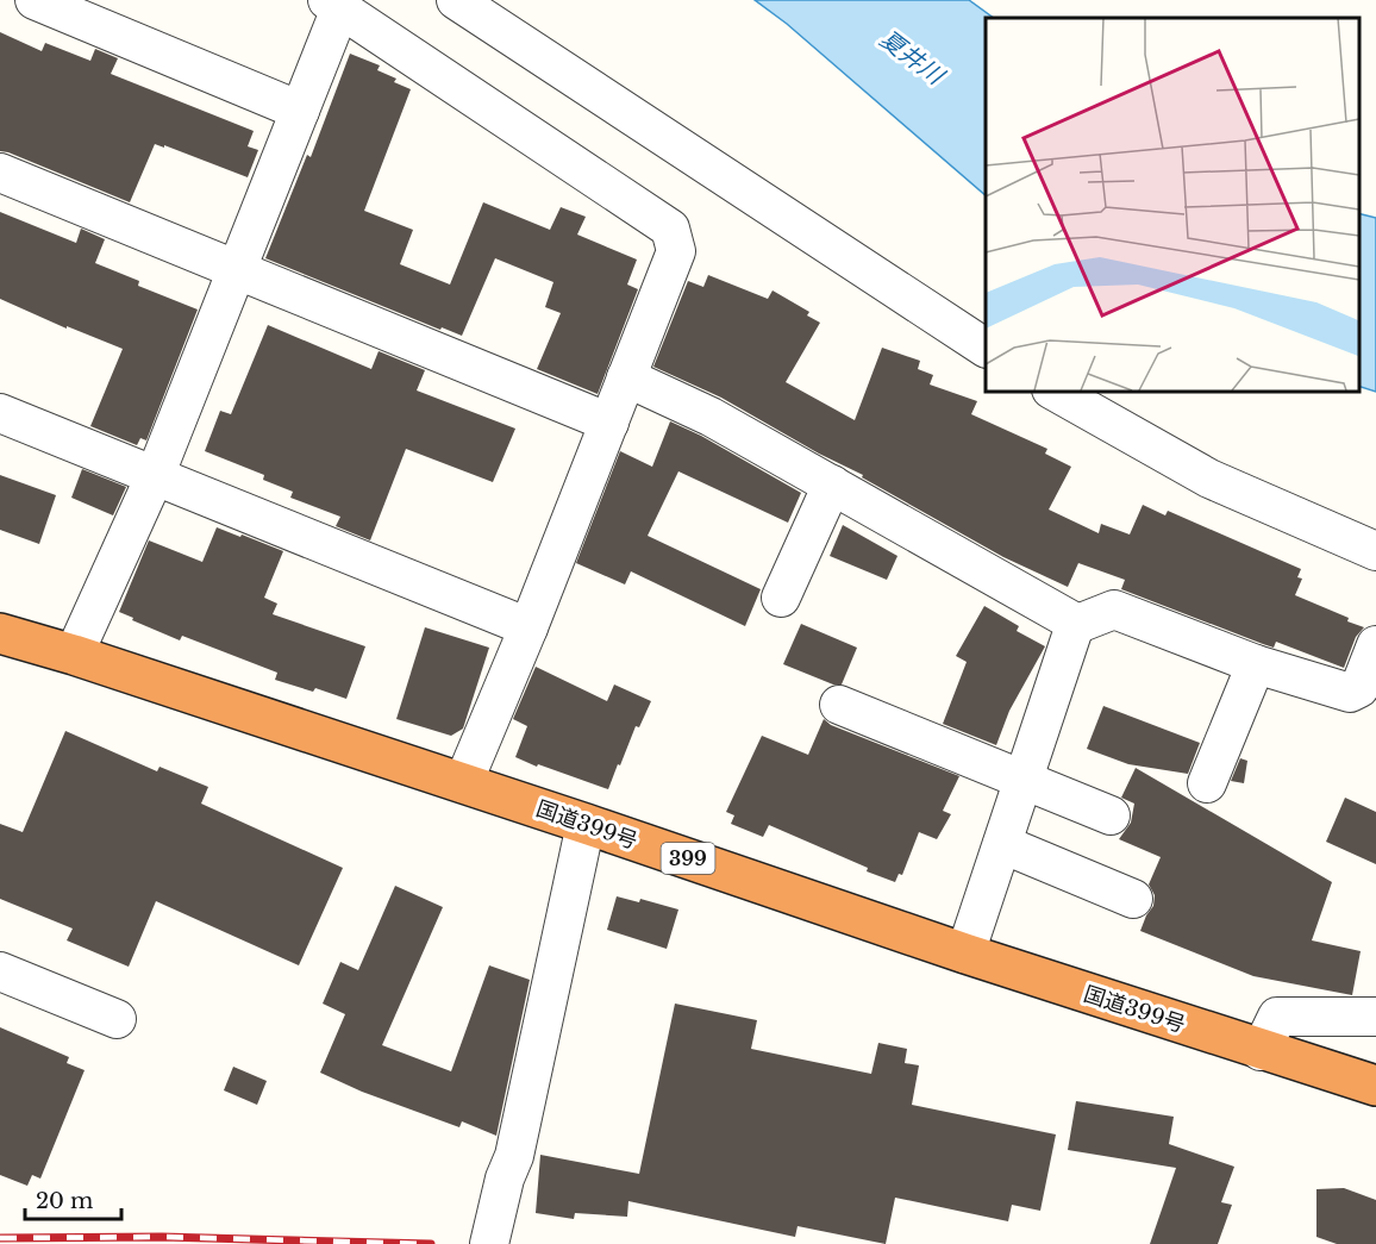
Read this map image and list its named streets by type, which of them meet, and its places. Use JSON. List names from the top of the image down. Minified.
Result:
{"streets":{"highway":["国道399号","399"]},"water":["夏井川"],"scale_bar":"20 m"}
